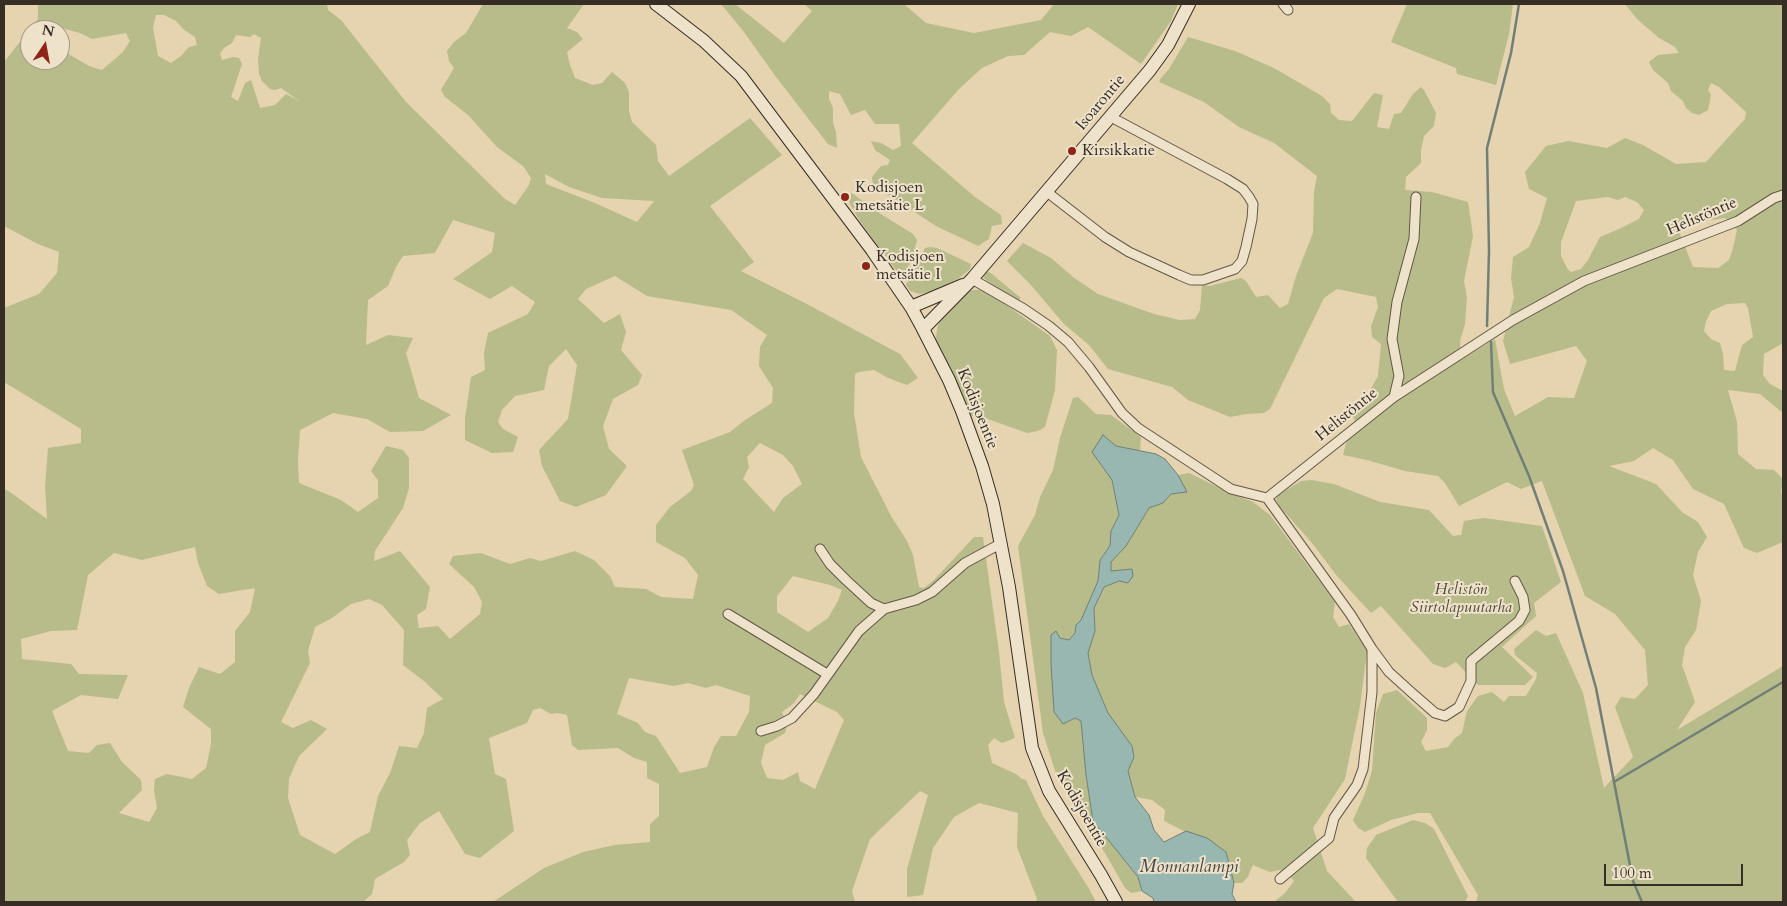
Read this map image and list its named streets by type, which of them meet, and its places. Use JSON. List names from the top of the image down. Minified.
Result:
{"streets":{"street":["Isoarontie","Helistöntie","Kodisjoentie"]},"crossings":[["Isoarontie","Kodisjoentie"]],"water":["Monnanlampi"],"parks":["Helistön Siirtolapuutarha"],"places":["Kirsikkatie","Kodisjoen metsätie L","Kodisjoen metsätie I"],"scale_bar":"100 m","north":"top"}
